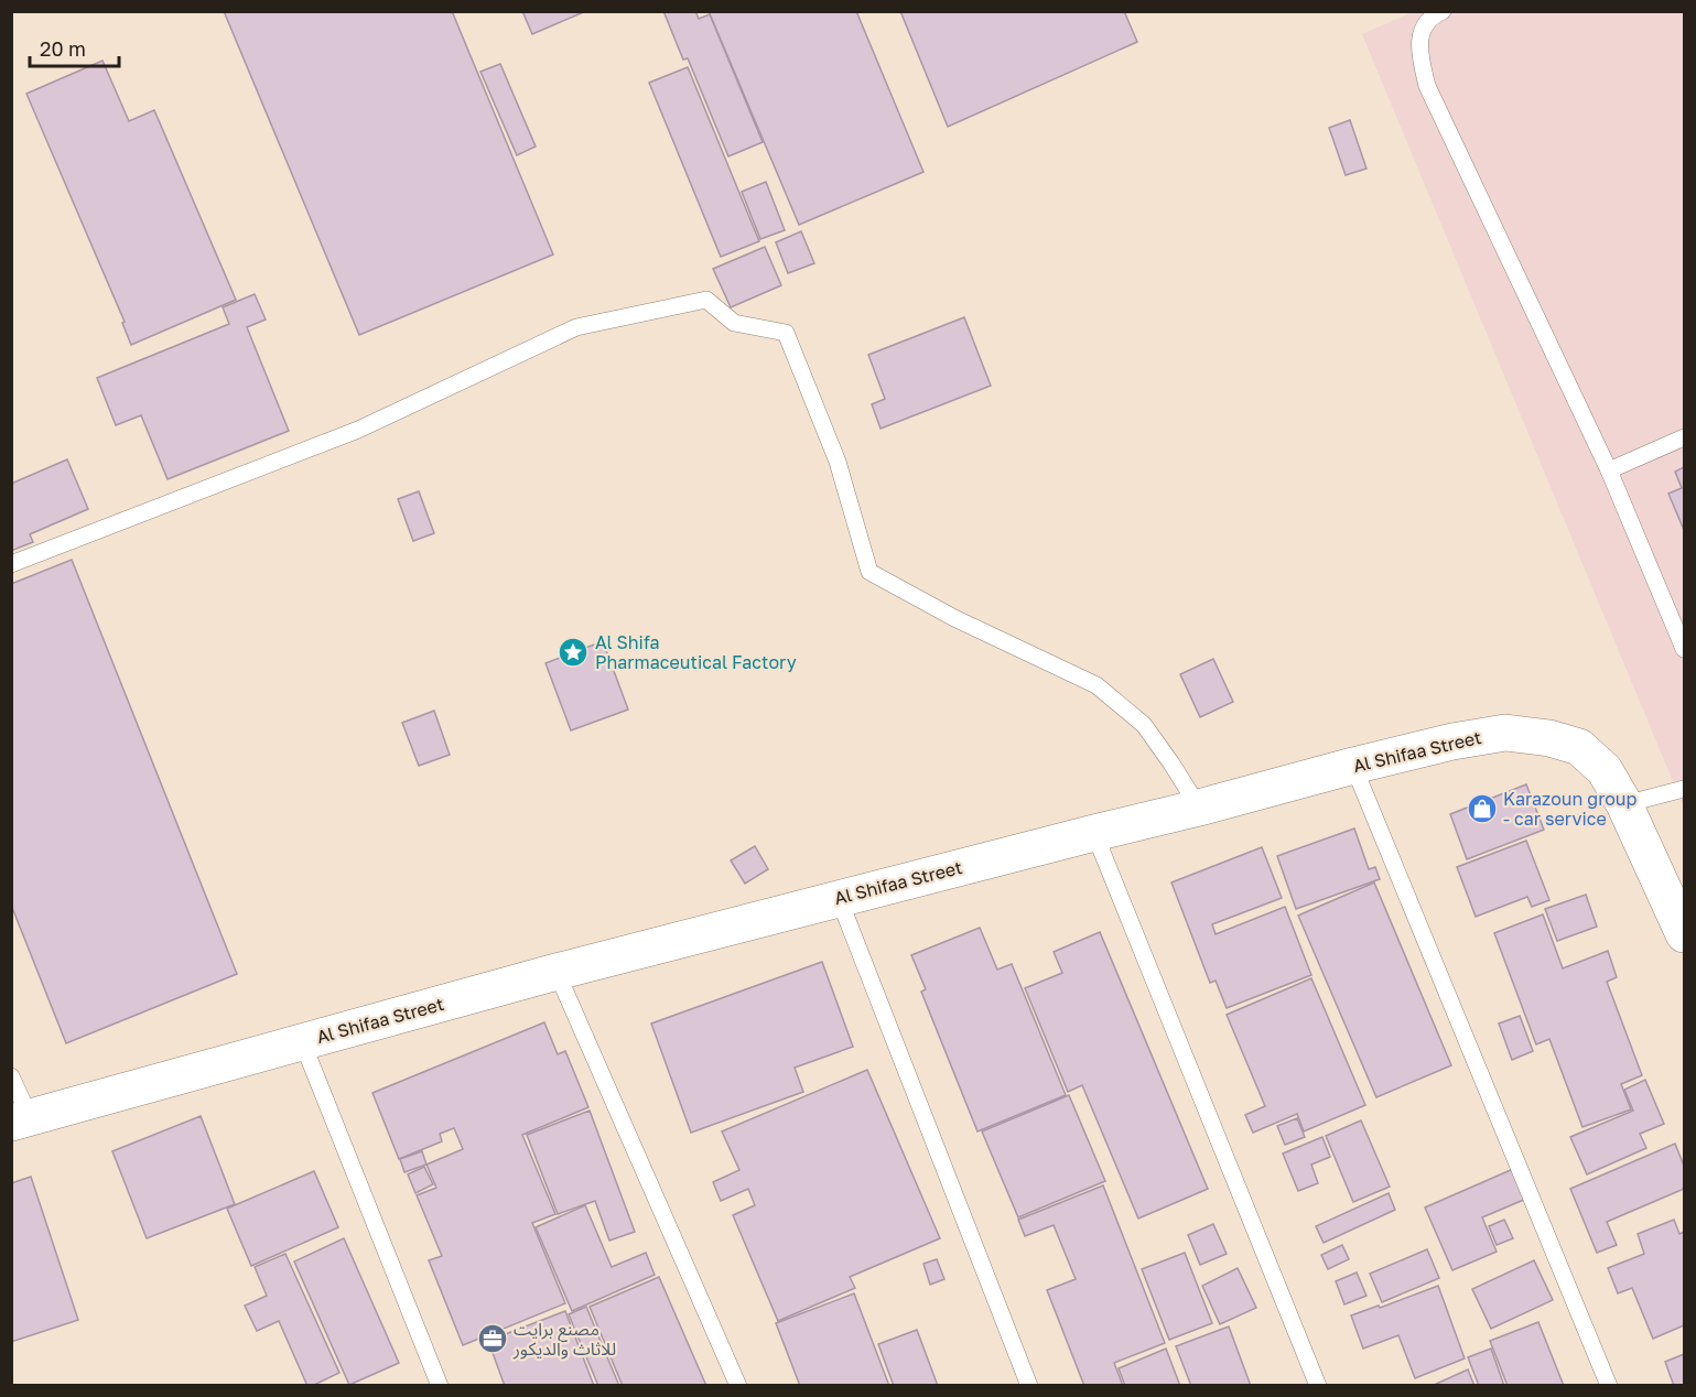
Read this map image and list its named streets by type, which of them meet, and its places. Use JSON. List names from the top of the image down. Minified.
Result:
{"streets":{"street":["Al Shifaa Street"]},"places":{"place":["Al Shifa Pharmaceutical Factory"],"shop":["Karazoun group - car service"],"office":["مصنع برايت للاثاث والديكور"]},"scale_bar":"20 m"}
